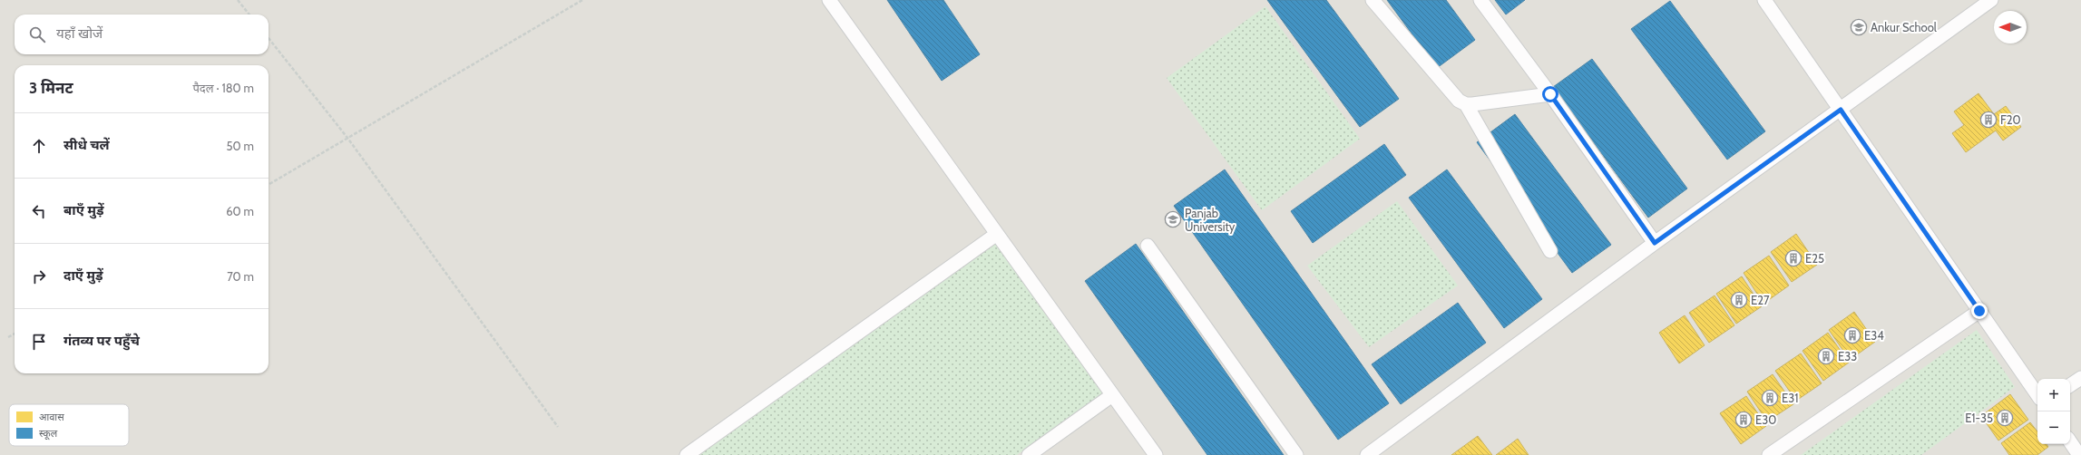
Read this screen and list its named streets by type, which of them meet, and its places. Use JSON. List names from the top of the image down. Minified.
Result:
{"places":{"school or university":["Ankur School","Panjab University"],"building":["F20","E25","E27","E34","E33","E31","E1-35","E30"]},"legend":["आवास","स्कूल"],"north":"left","page":{"search":"यहाँ खोजें","heading":["3 मिनट","पैदल · 180 m"],"list":[["सीधे चलें","50 m"],["बाएँ मुड़ें","60 m"],["दाएँ मुड़ें","70 m"],"गंतव्य पर पहुँचे"],"map_buttons":["+","−"]}}
